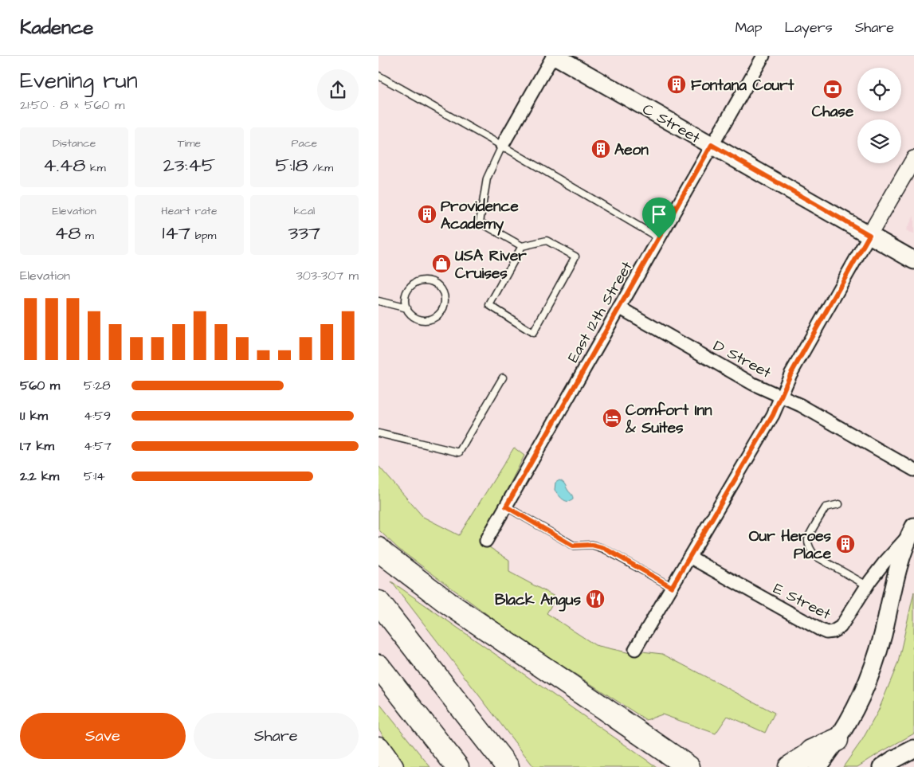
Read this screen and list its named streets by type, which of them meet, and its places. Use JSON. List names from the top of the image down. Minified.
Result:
{"streets":{"main road":["C Street"],"street":["East 12th Street","D Street","E Street"]},"crossings":[["C Street","East 12th Street"],["East 12th Street","D Street"]],"places":{"building":["Fontana Court","Aeon","Providence Academy","Our Heroes Place"],"bank":["Chase"],"shop":["USA River Cruises"],"hotel":["Comfort Inn & Suites"],"restaurant":["Black Angus"]},"page":{"header":"Kadence","nav":["Map","Layers","Share"],"heading":["Evening run","21:50 · 8 × 560 m"],"stats":[["Distance","4.48 km"],["Time","23:45"],["Pace","5:18 /km"],["Elevation","48 m"],["Heart rate","147 bpm"],["kcal","337"]],"chart":["Elevation","303–307 m"],"list":[{"name":"560 m","note":"5:28"},{"name":"1.1 km","note":"4:59"},{"name":"1.7 km","note":"4:57"},{"name":"2.2 km","note":"5:14"}],"buttons":["Save","Share"]}}
